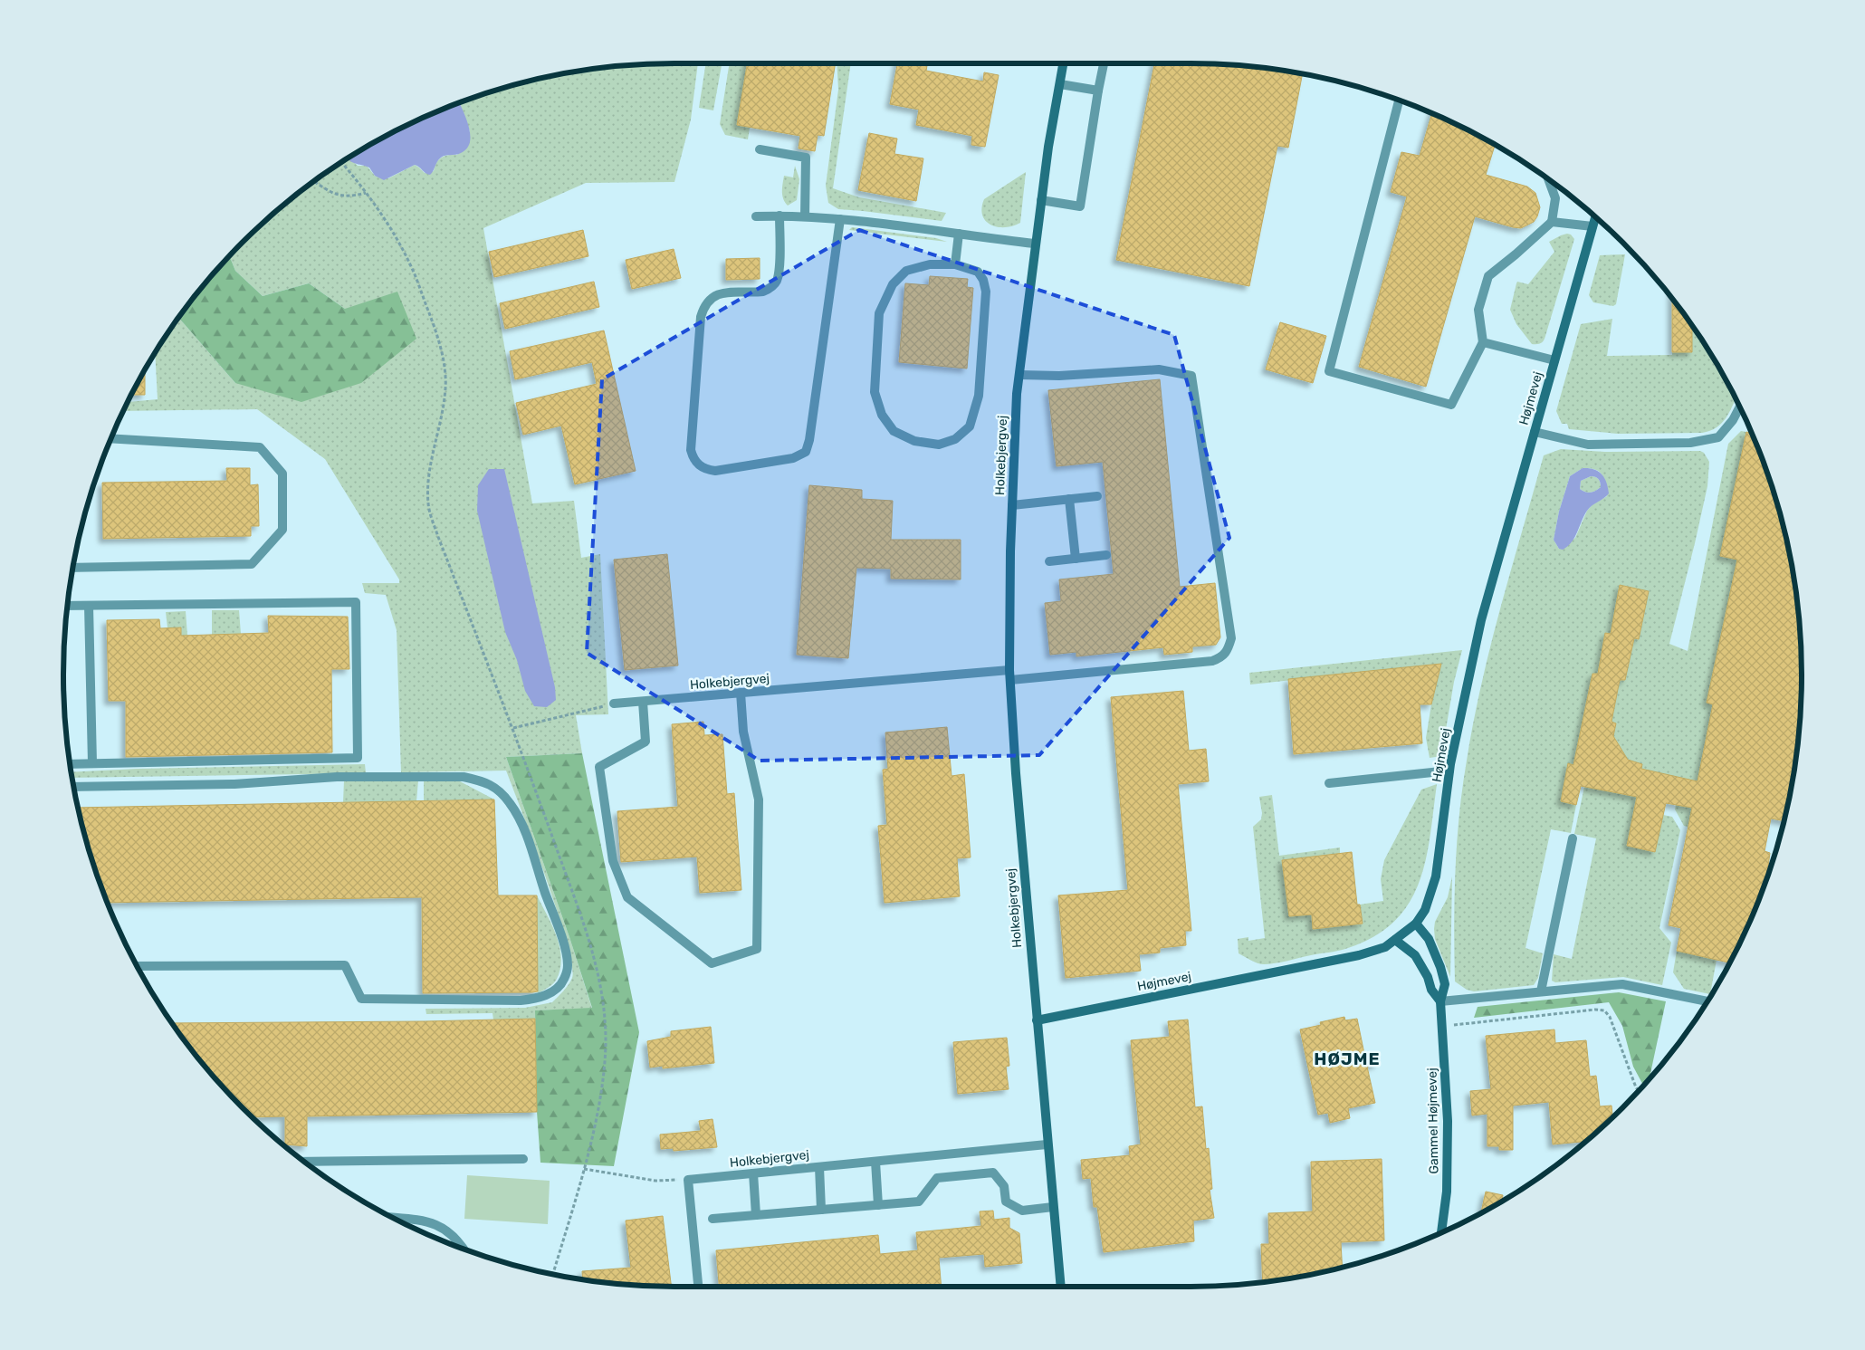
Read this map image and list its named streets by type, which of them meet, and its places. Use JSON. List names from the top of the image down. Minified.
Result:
{"streets":{"street":["Højmevej","Holkebjergvej","Gammel Højmevej"]},"crossings":[["Højmevej","Holkebjergvej"],["Højmevej","Gammel Højmevej"]],"districts":["HØJME"]}
